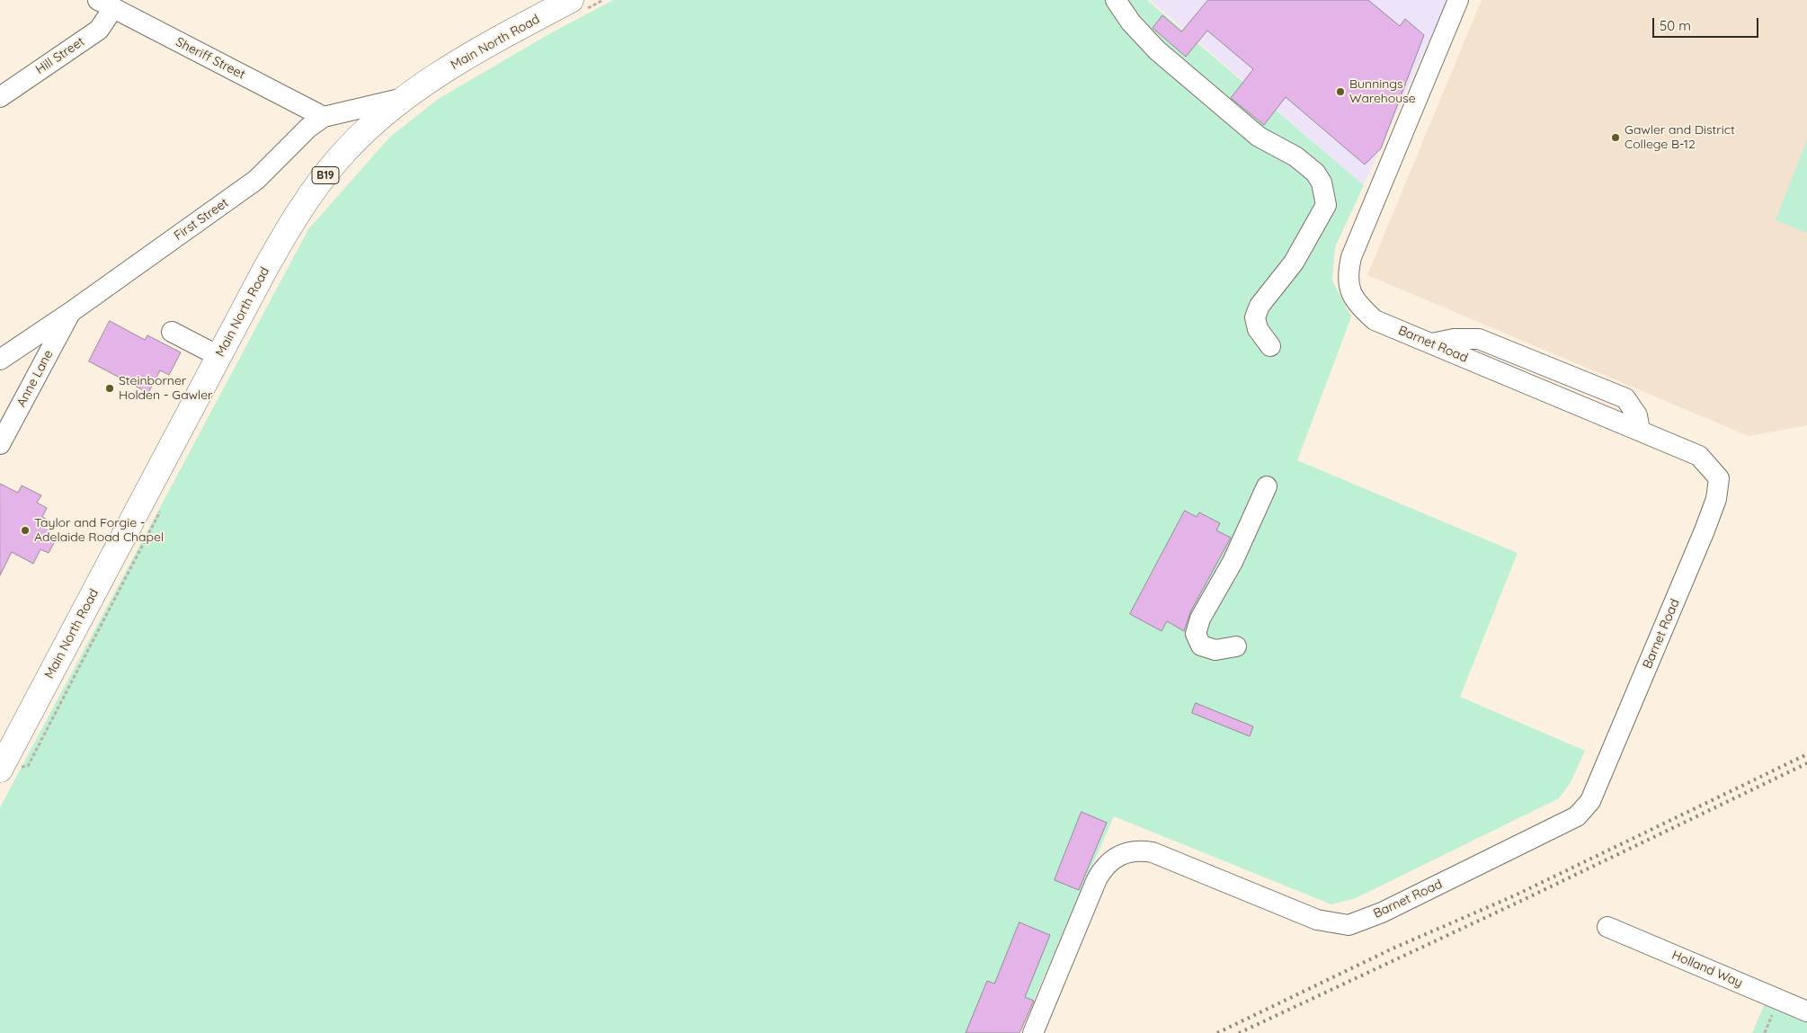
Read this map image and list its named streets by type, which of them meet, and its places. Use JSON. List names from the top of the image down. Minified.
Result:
{"streets":{"main road":["Main North Road","B19"],"street":["Hill Street","Sheriff Street","First Street","Barnet Road","Anne Lane","Holland Way"]},"crossings":[["Main North Road","First Street"],["Hill Street","Sheriff Street"],["Sheriff Street","First Street"],["First Street","Anne Lane"]],"places":["Bunnings Warehouse","Gawler and District College B-12","Steinborner Holden - Gawler","Taylor and Forgie - Adelaide Road Chapel"],"scale_bar":"50 m"}
